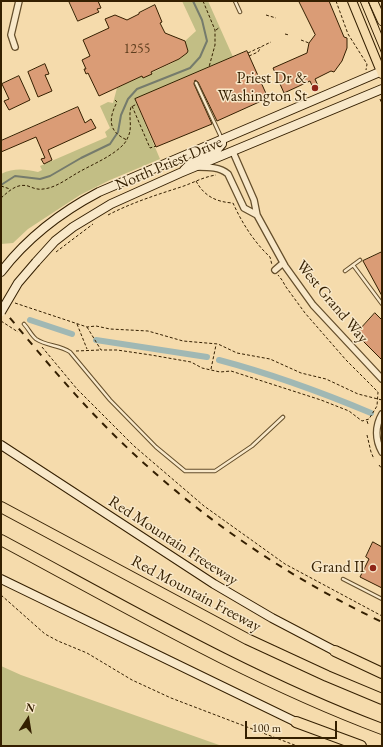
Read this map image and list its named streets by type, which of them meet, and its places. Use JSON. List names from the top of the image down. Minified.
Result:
{"streets":{"highway":["Red Mountain Freeway"],"main road":["North Priest Drive","Red Mountain Freeeway"],"street":["West Grand Way"]},"crossings":[["North Priest Drive","West Grand Way"]],"places":["Priest Dr & Washington St","Grand II"],"house_numbers":["1255"],"scale_bar":"100 m","north":"top"}
